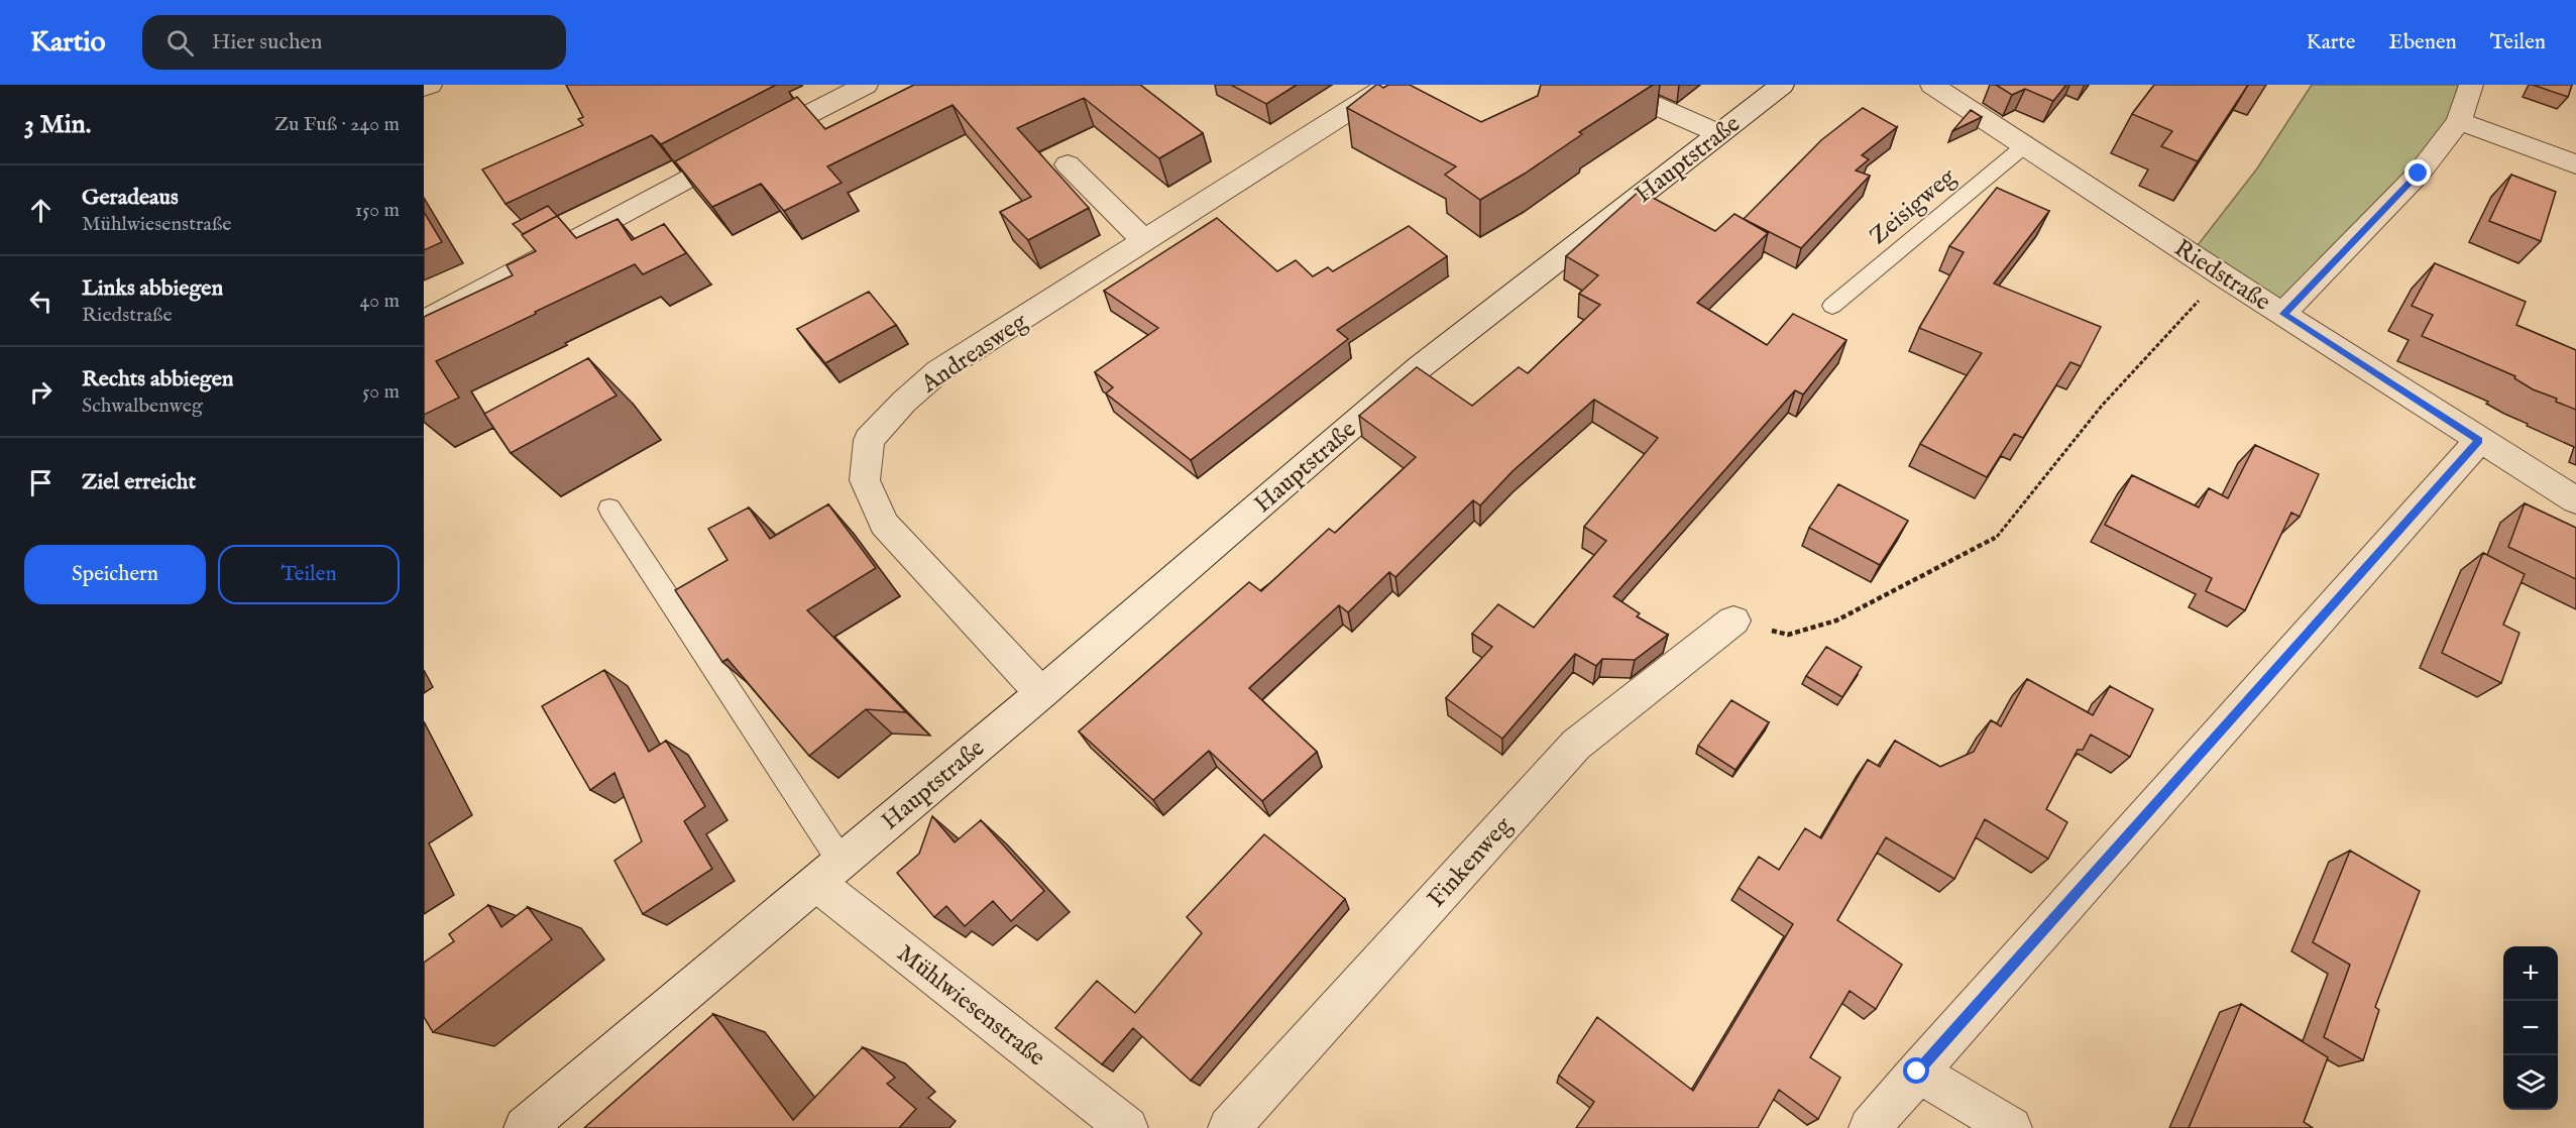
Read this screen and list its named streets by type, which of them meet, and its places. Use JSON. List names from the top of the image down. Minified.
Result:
{"streets":{"street":["Hauptstraße","Riedstraße","Andreasweg","Finkenweg","Mühlwiesenstraße"],"lane":["Zeisigweg"]},"crossings":[["Hauptstraße","Andreasweg"],["Hauptstraße","Mühlwiesenstraße"],["Zeisigweg","Riedstraße"]],"page":{"header":"Kartio","search":"Hier suchen","nav":["Karte","Ebenen","Teilen"],"heading":["3 Min.","Zu Fuß · 240 m"],"list":[["Geradeaus","Mühlwiesenstraße","150 m"],["Links abbiegen","Riedstraße","40 m"],["Rechts abbiegen","Schwalbenweg","50 m"],"Ziel erreicht"],"buttons":["Speichern","Teilen"],"map_buttons":["+","−"]}}
